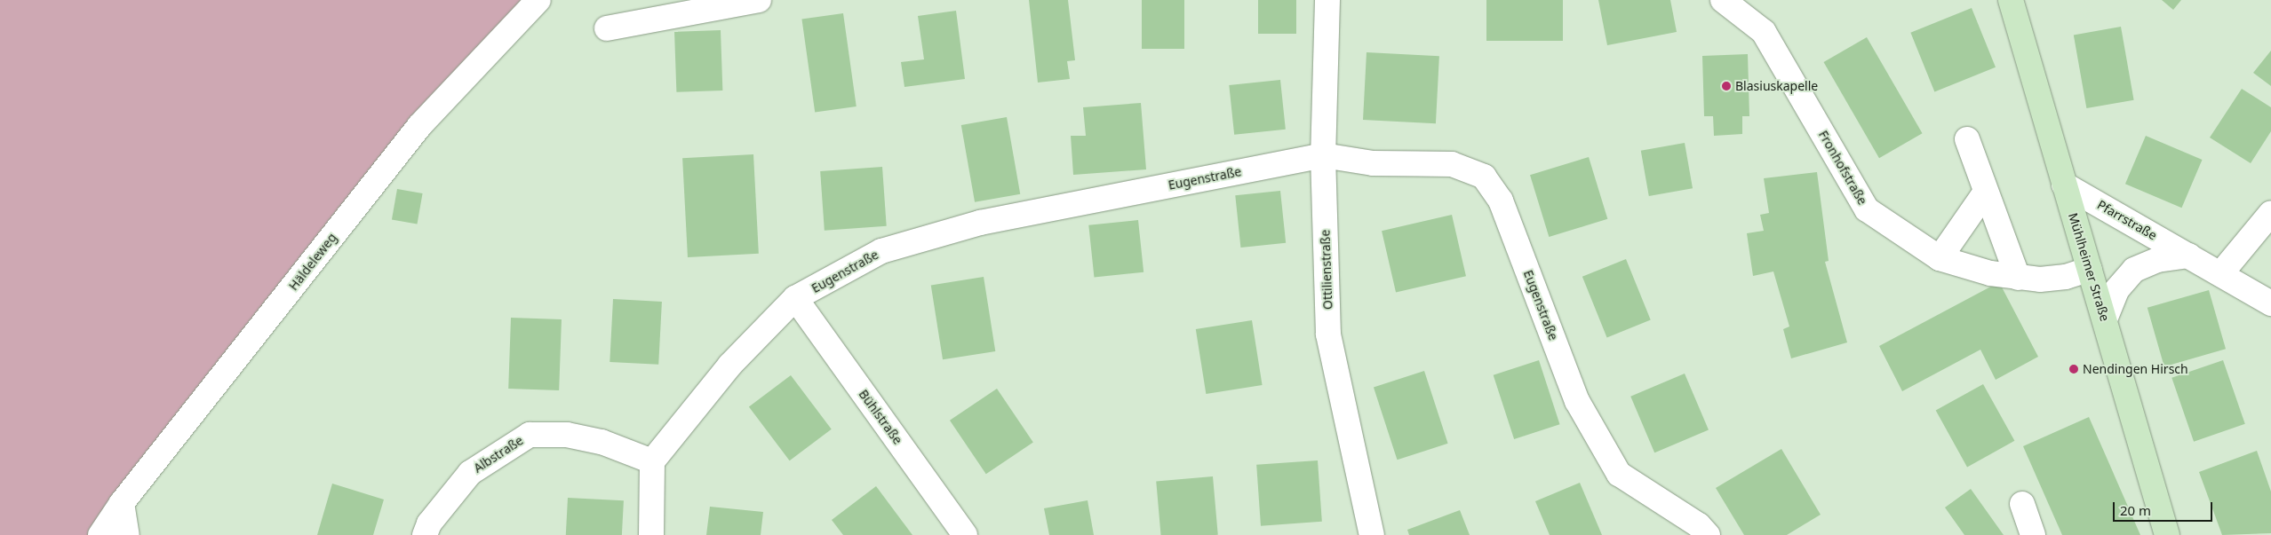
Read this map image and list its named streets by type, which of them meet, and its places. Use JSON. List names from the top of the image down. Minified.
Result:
{"streets":{"main road":["Mühlheimer Straße"],"street":["Fronhofstraße","Eugenstraße","Pfarrstraße","Häldeleweg","Ottilienstraße","Bühlstraße","Albstraße"]},"crossings":[["Fronhofstraße","Mühlheimer Straße"],["Eugenstraße","Ottilienstraße"],["Eugenstraße","Bühlstraße"],["Eugenstraße","Albstraße"],["Pfarrstraße","Mühlheimer Straße"]],"places":["Blasiuskapelle","Nendingen Hirsch"],"scale_bar":"20 m"}
